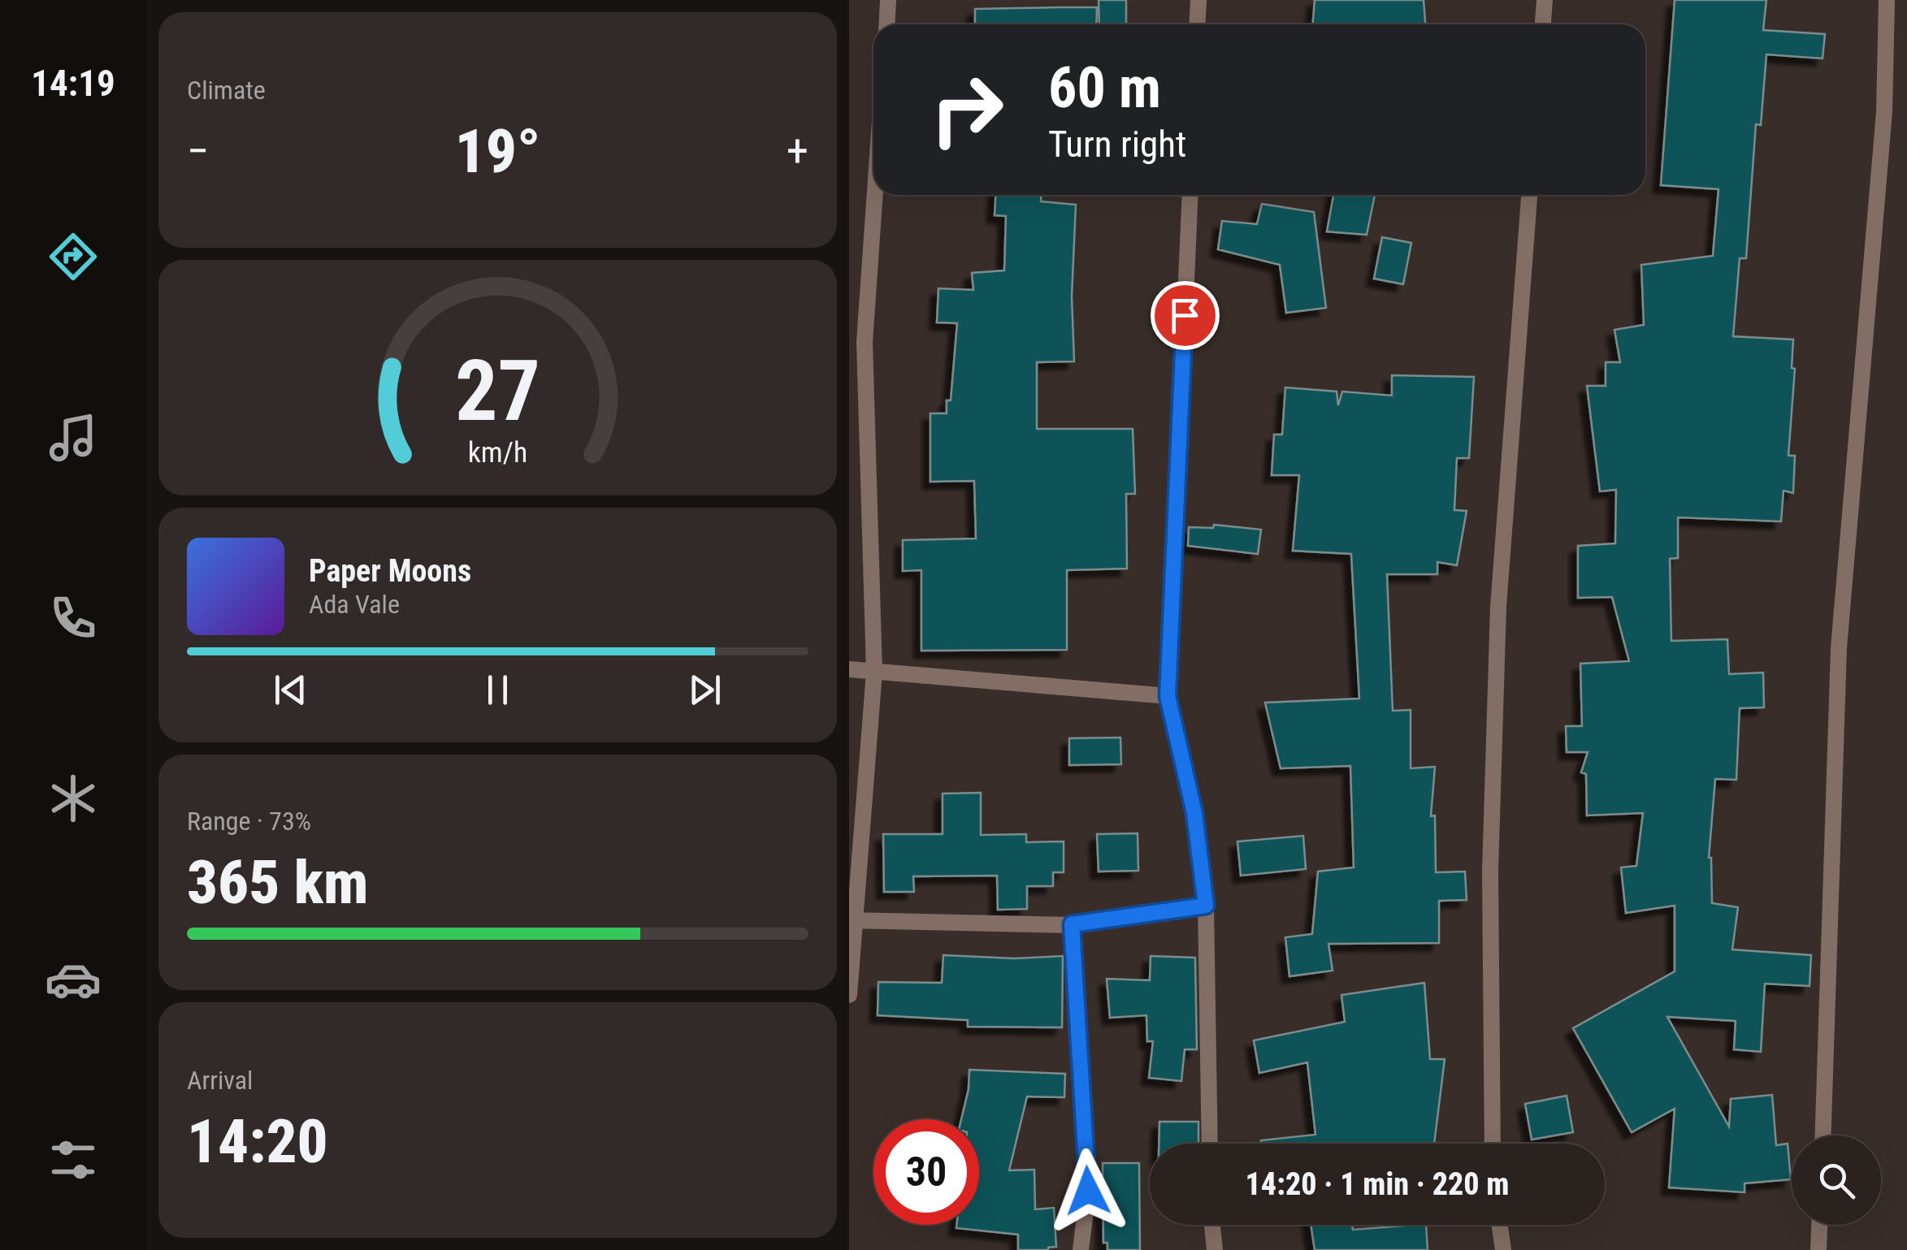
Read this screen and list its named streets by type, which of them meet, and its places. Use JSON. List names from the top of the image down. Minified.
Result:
{"page":{"tabs":"14:19","tile":["Climate",["Range · 73%","365 km"],["Arrival","14:20"]],"turn":["60 m","Turn right"],"heat":["−","19°","+"],"song":["Paper Moons","Ada Vale"],"limit":"30","trip":"14:20 · 1 min · 220 m","gauge":["27","km/h"]}}
